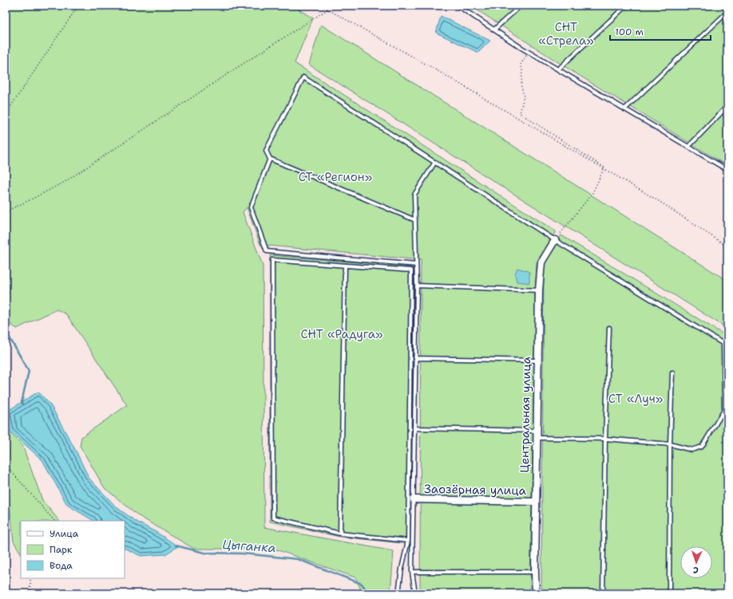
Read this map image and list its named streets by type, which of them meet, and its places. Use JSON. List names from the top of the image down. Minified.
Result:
{"streets":{"street":["Центральная улица","Заозёрная улица"]},"crossings":[["Центральная улица","Заозёрная улица"]],"water":["Цыганка"],"parks":["СНТ «Стрела»","СТ «Регион»","СНТ «Радуга»","СТ «Луч»"],"legend":["Улица","Парк","Вода"],"scale_bar":"100 m","north":"bottom"}
